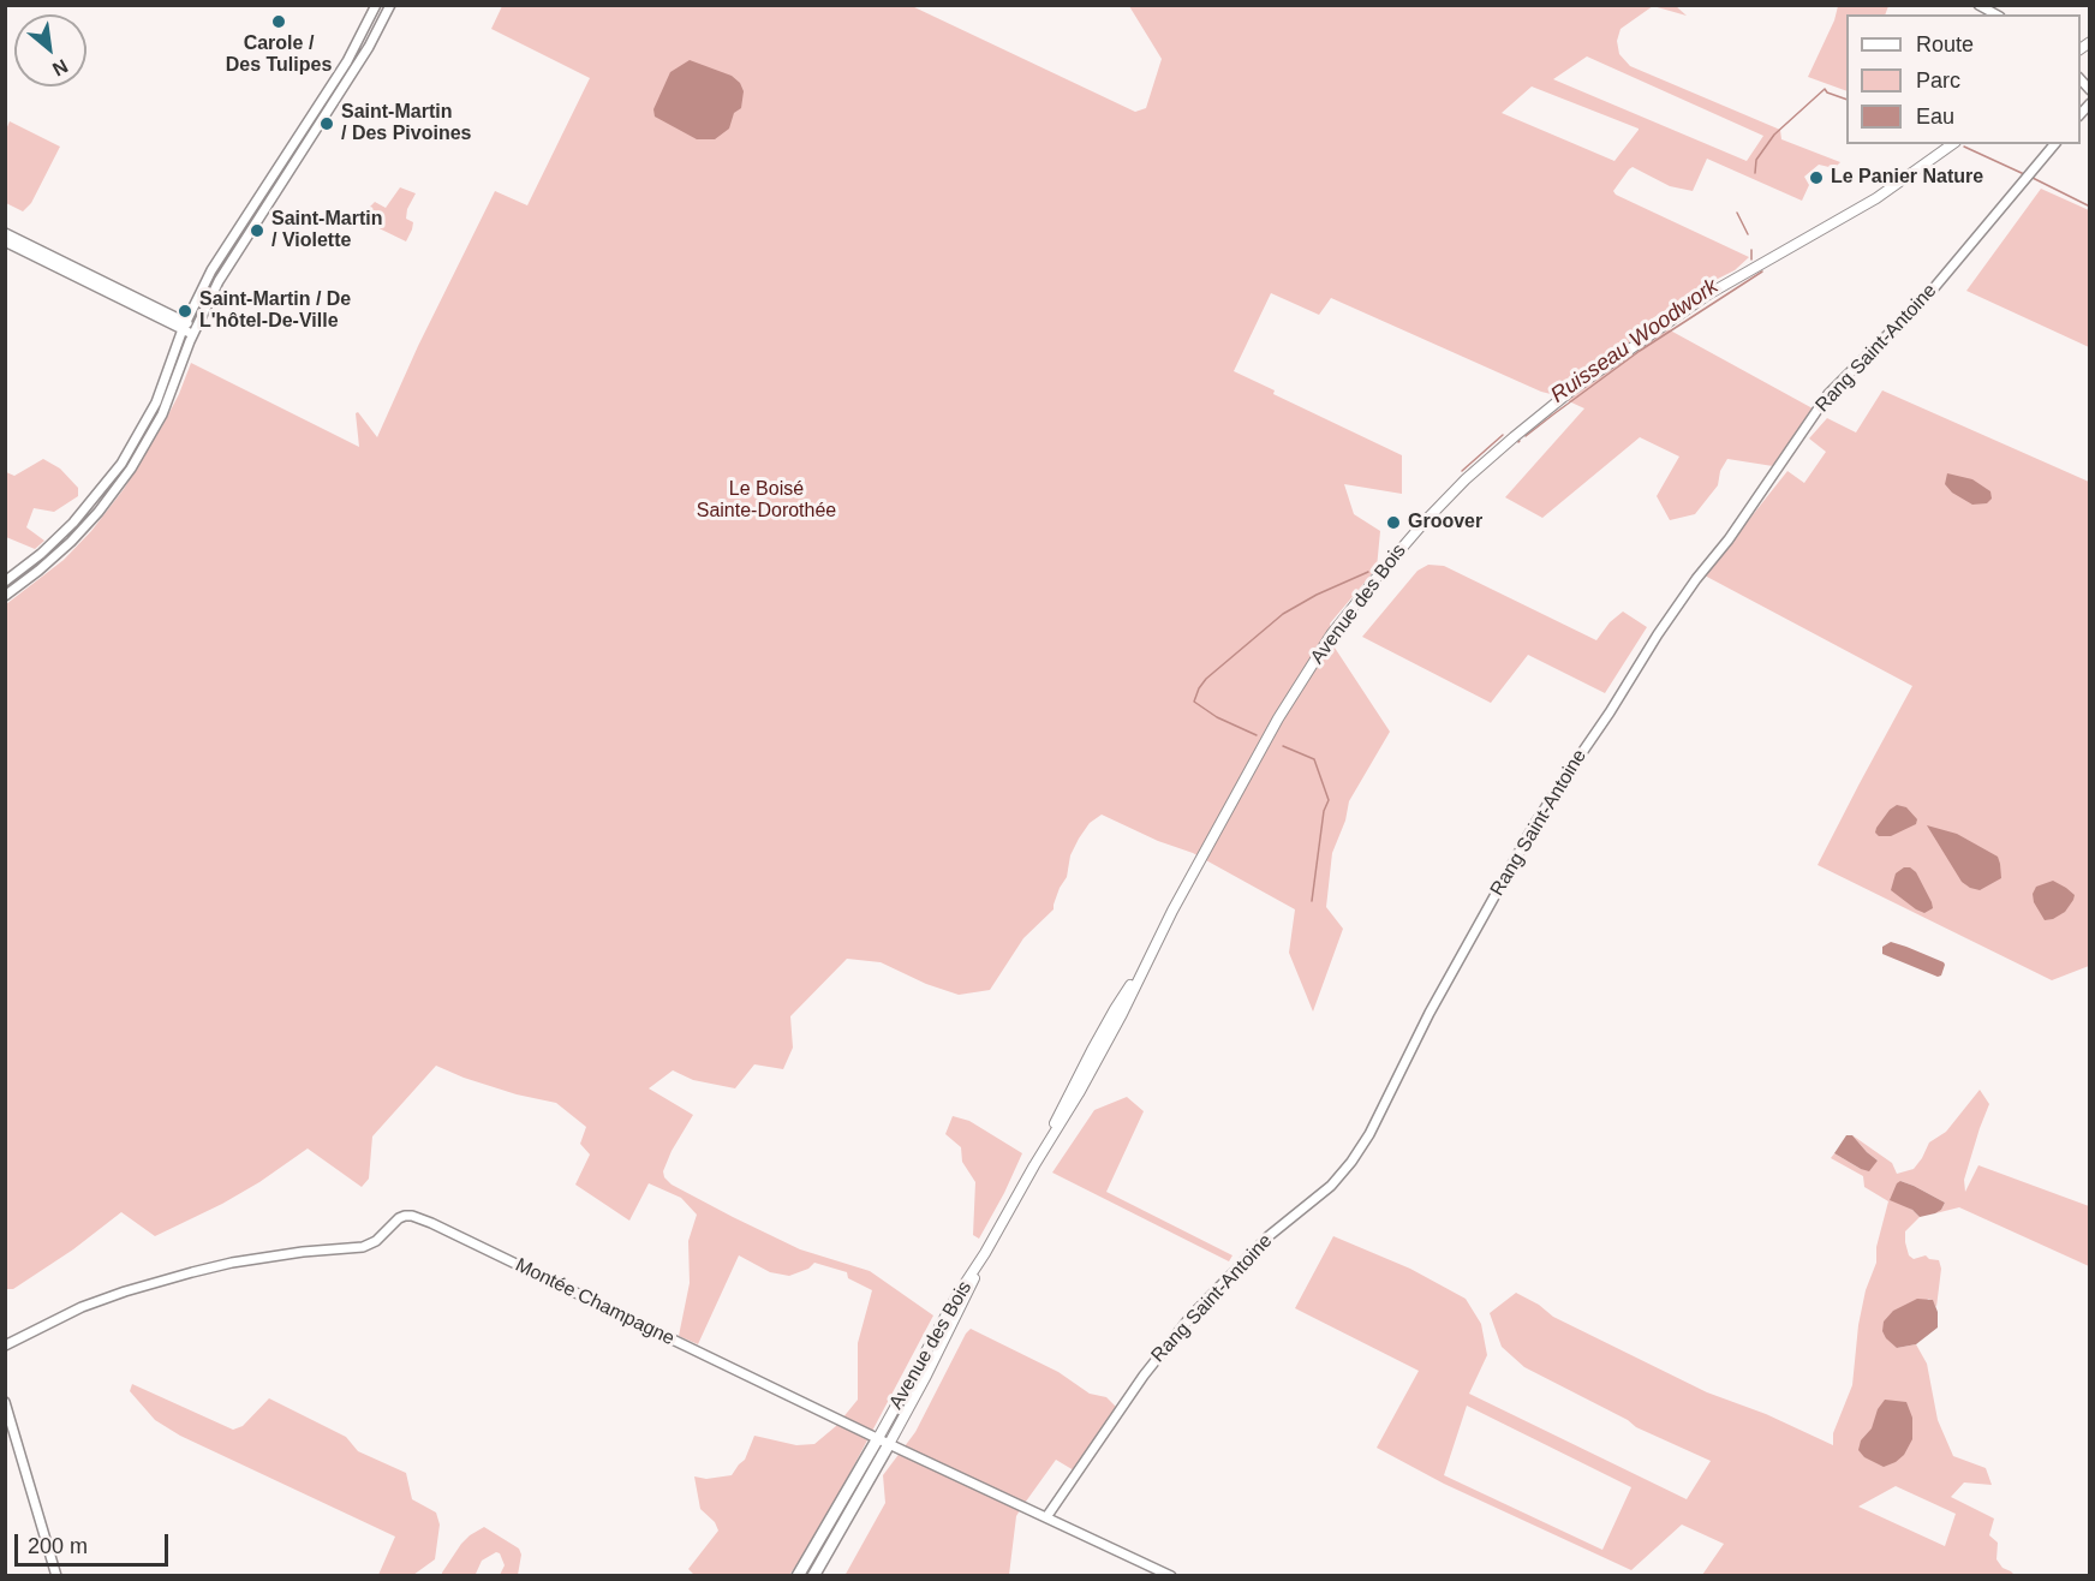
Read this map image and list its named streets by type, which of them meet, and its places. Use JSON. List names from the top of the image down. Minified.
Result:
{"streets":{"main road":["Avenue des Bois"],"street":["Rang Saint-Antoine","Montée Champagne"]},"crossings":[["Rang Saint-Antoine","Montée Champagne"],["Avenue des Bois","Montée Champagne"]],"water":["Ruisseau Woodwork"],"parks":["Le Boisé Sainte-Dorothée"],"places":["Carole / Des Tulipes","Saint-Martin / Des Pivoines","Le Panier Nature","Saint-Martin / Violette","Saint-Martin / De L'hôtel-De-Ville","Groover"],"legend":["Route","Parc","Eau"],"scale_bar":"200 m","north":"bottom right"}
